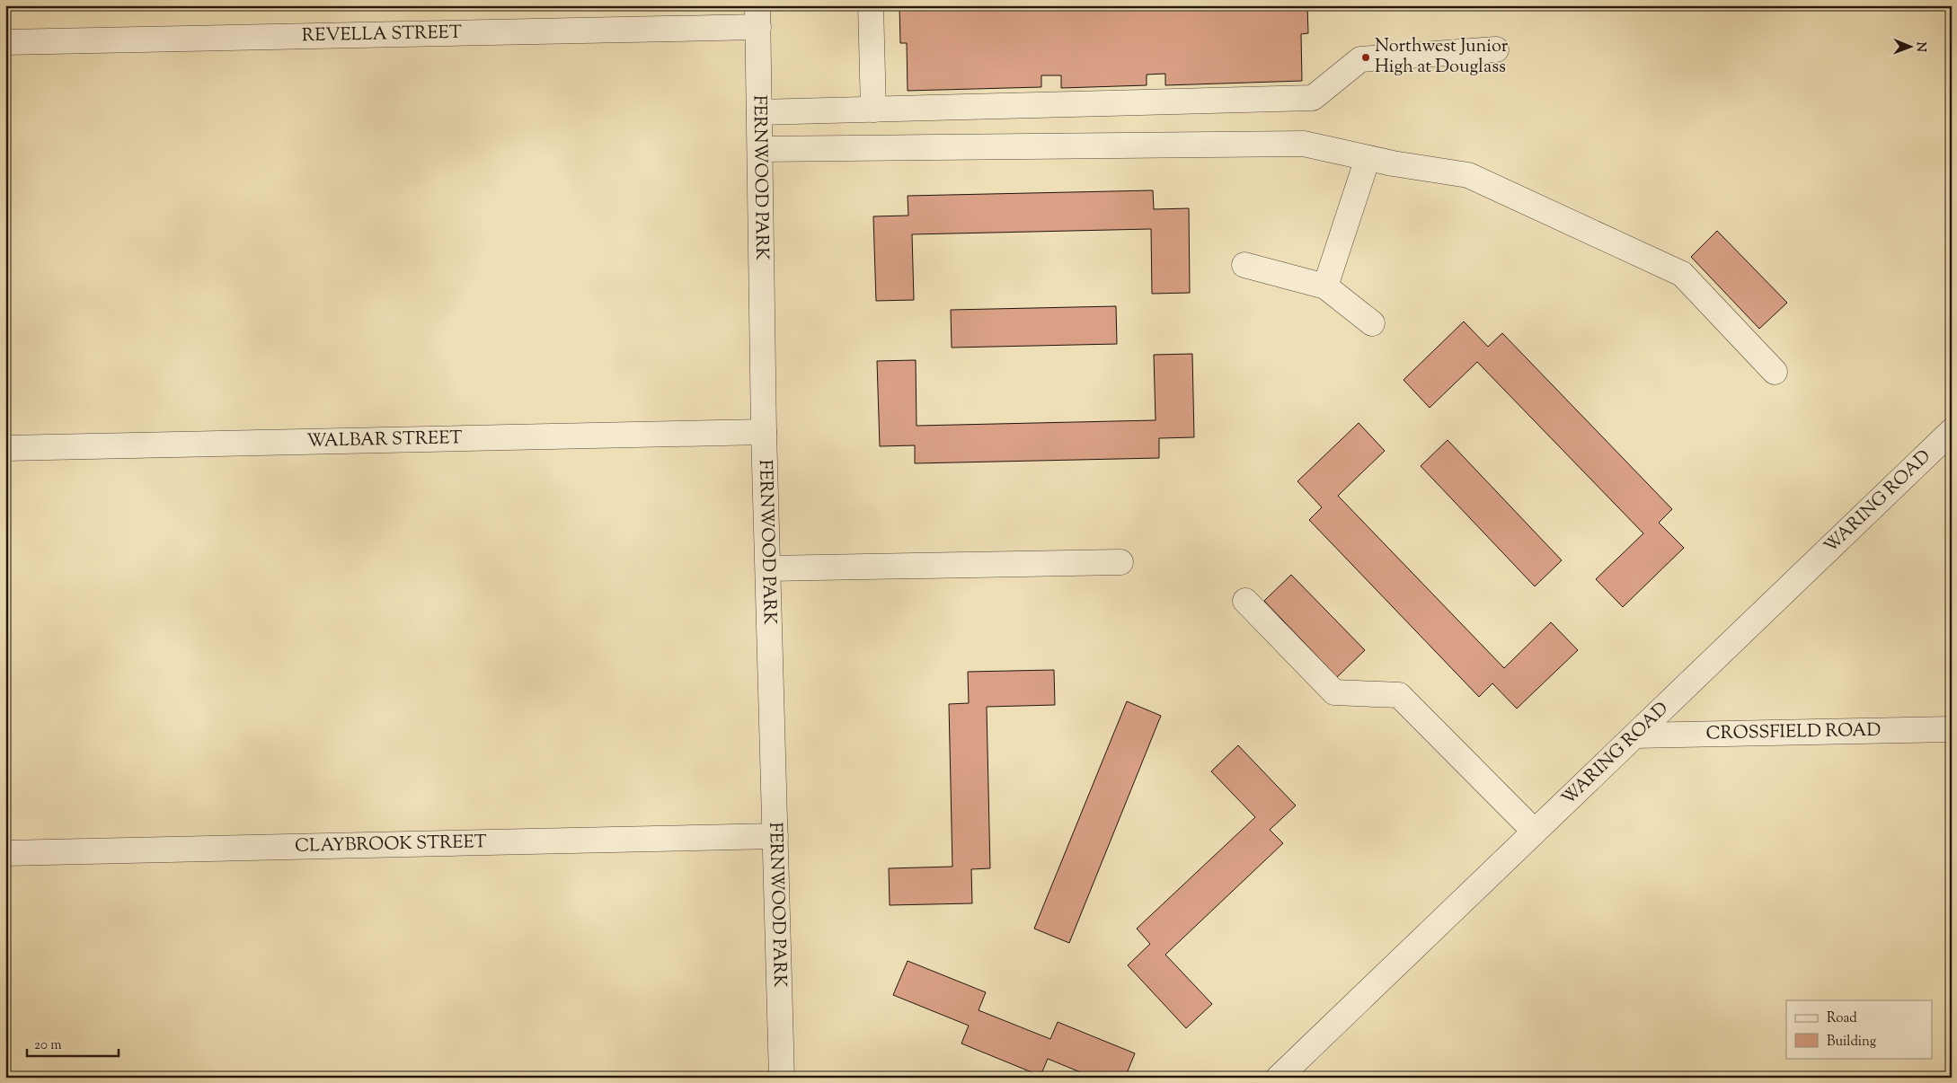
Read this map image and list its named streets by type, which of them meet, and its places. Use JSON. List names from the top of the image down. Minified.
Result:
{"streets":{"street":["REVELLA STREET","FERNWOOD PARK","WALBAR STREET","WARING ROAD","CROSSFIELD ROAD","CLAYBROOK STREET"]},"crossings":[["REVELLA STREET","FERNWOOD PARK"],["FERNWOOD PARK","WALBAR STREET"],["FERNWOOD PARK","CLAYBROOK STREET"],["WARING ROAD","CROSSFIELD ROAD"]],"places":["Northwest Junior High at Douglass"],"legend":["Road","Building"],"scale_bar":"20 m","north":"right"}
